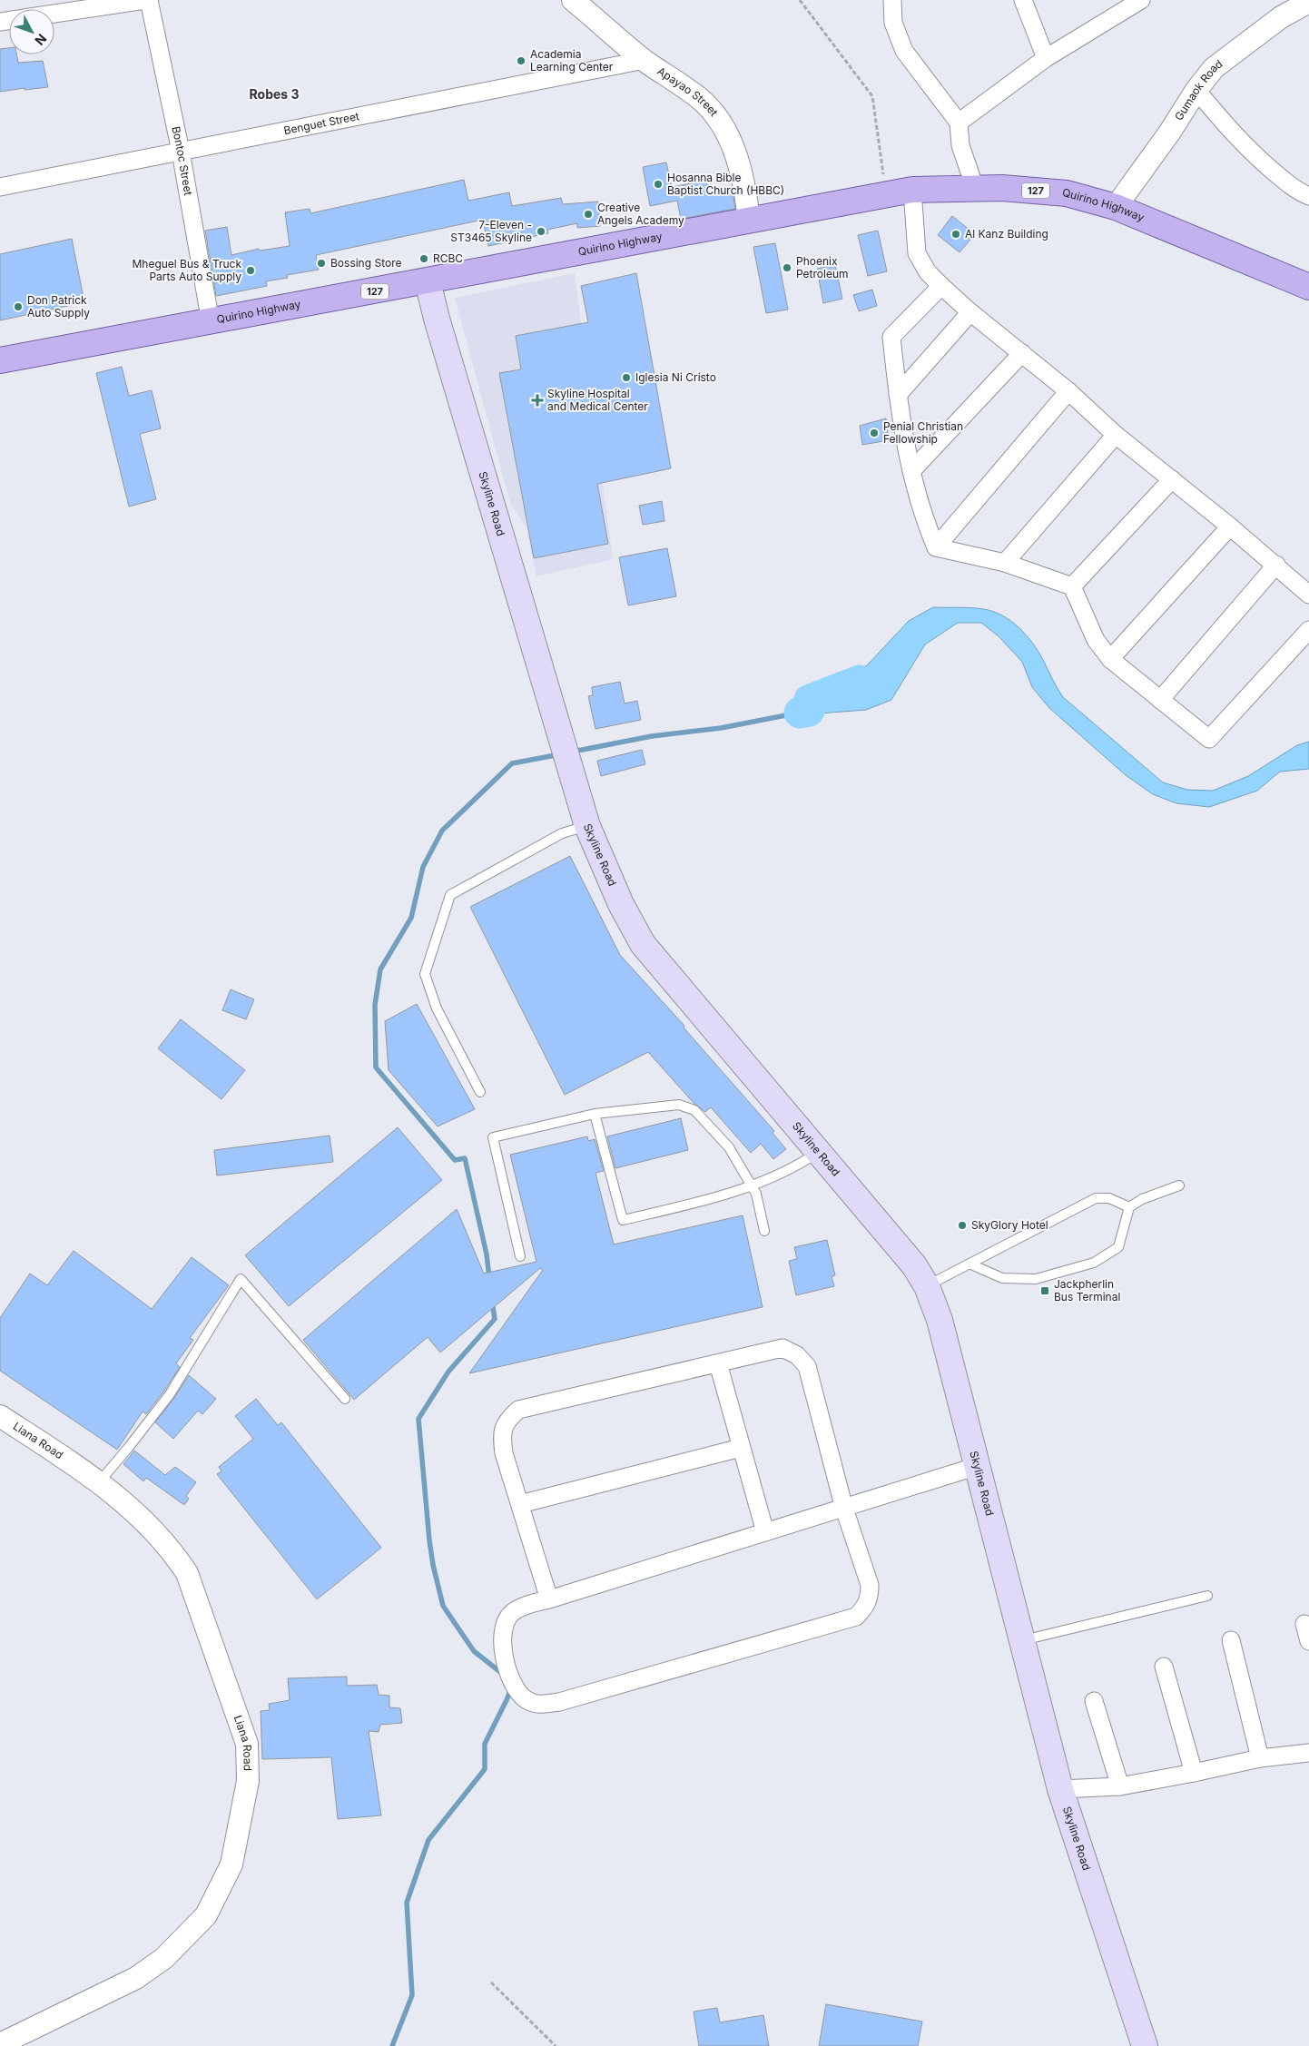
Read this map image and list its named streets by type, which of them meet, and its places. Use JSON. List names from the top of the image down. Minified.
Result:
{"streets":{"main road":["127","Quirino Highway","Skyline Road"],"street":["Gumaok Road","Apayao Street","Benguet Street","Bontoc Street","Liana Road"]},"crossings":[["Gumaok Road","Quirino Highway"],["Apayao Street","Benguet Street"],["Apayao Street","Quirino Highway"],["Benguet Street","Bontoc Street"],["Bontoc Street","Quirino Highway"],["Quirino Highway","Skyline Road"]],"districts":["Robes 3"],"places":{"other":["Academia Learning Center","Hosanna Bible Baptist Church (HBBC)","Creative Angels Academy","7-Eleven - ST3465 Skyline","Al Kanz Building","RCBC","Bossing Store","Phoenix Petroleum","Mheguel Bus & Truck Parts Auto Supply","Don Patrick Auto Supply","Iglesia Ni Cristo","Penial Christian Fellowship","SkyGlory Hotel"],"health":["Skyline Hospital and Medical Center"],"transit":["Jackpherlin Bus Terminal"]},"north":"bottom right"}
